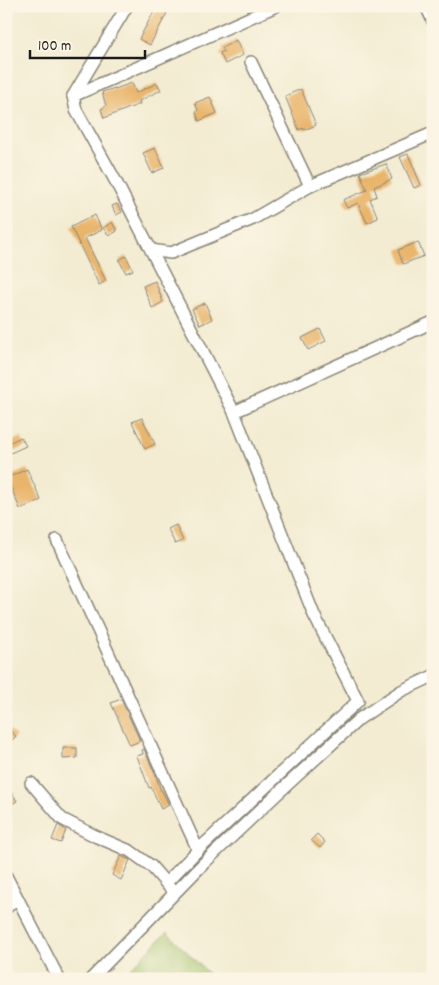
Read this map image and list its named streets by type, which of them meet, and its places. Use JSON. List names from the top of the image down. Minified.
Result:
{"scale_bar":"100 m"}
